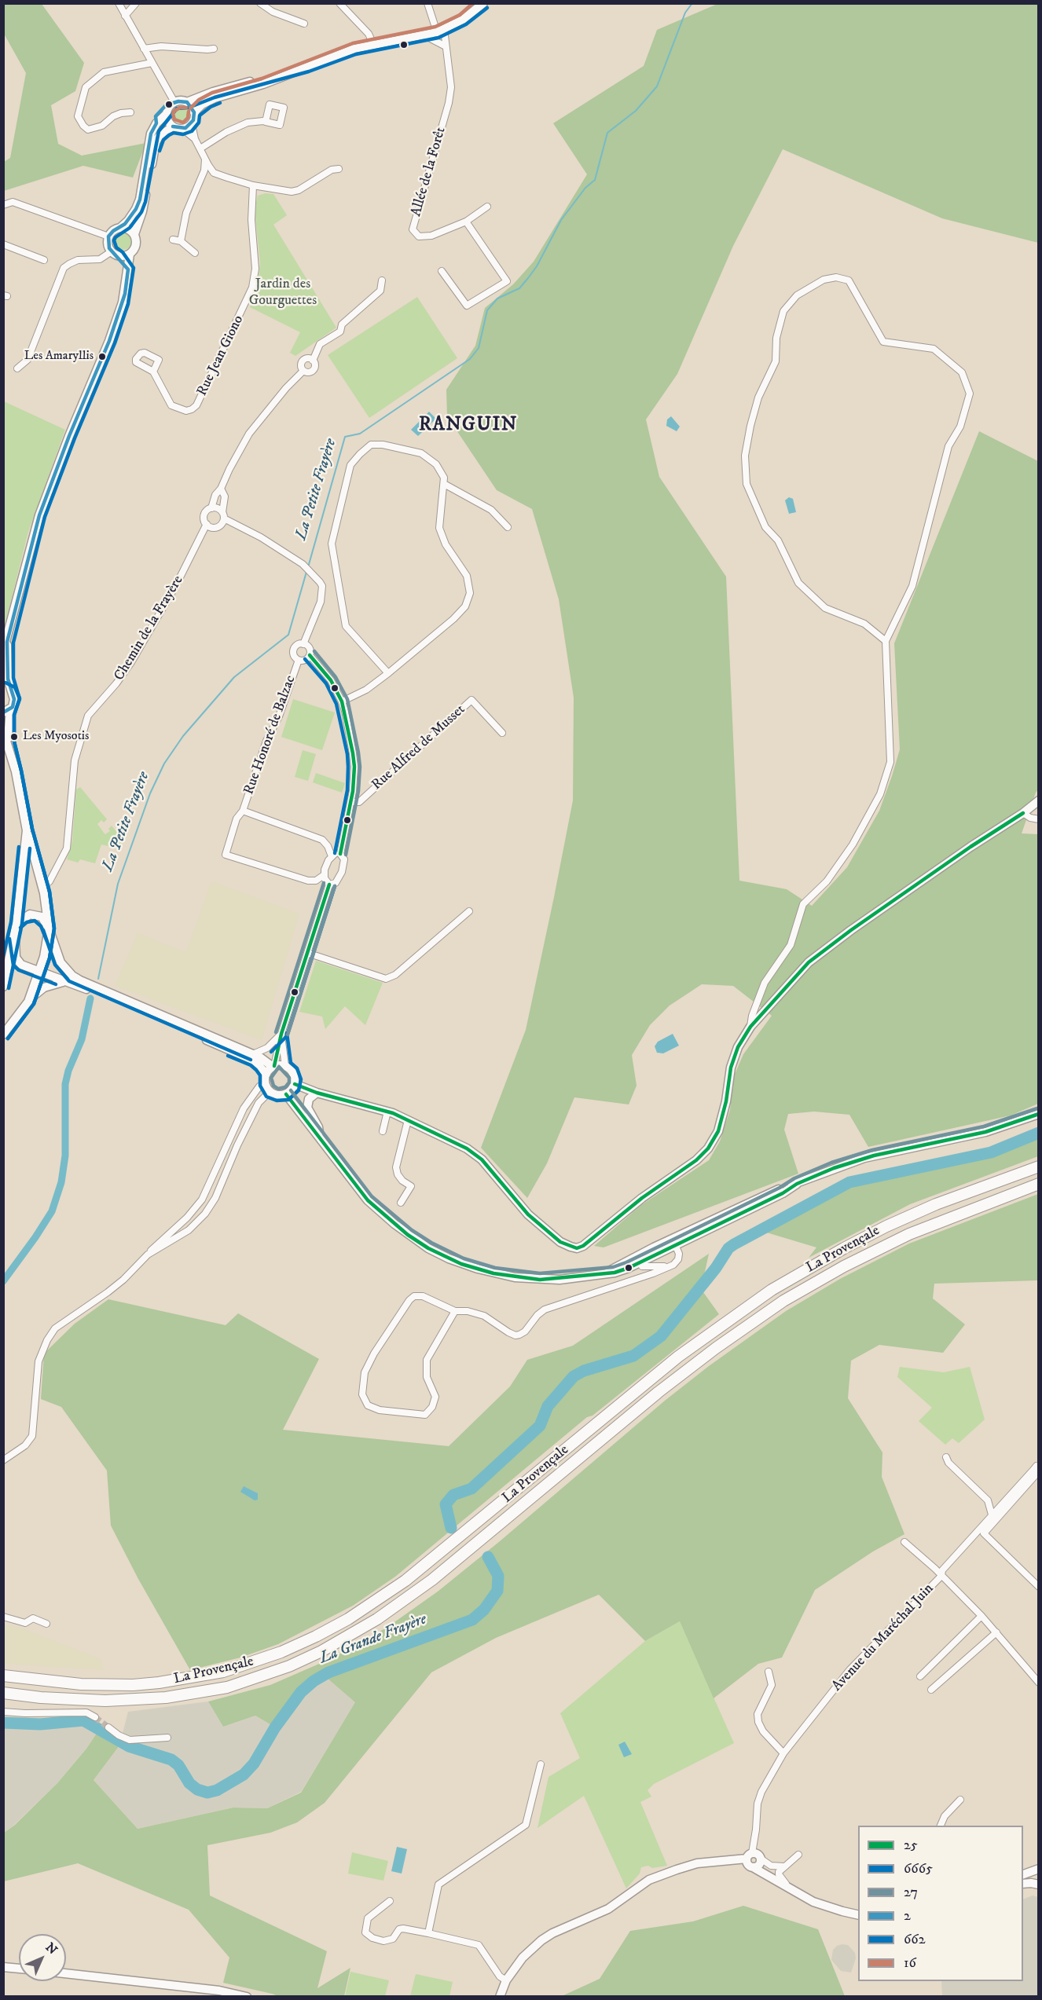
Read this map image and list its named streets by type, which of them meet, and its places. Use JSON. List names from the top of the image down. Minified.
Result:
{"streets":{"highway":["La Provençale"],"street":["Allée de la Forêt","Rue Jean Giono","Chemin de la Frayère","Rue Honoré de Balzac","Rue Alfred de Musset","Avenue du Maréchal Juin"]},"districts":["RANGUIN"],"water":["La Petite Frayère","La Grande Frayère"],"parks":["Jardin des Gourguettes"],"places":["Les Amaryllis","Les Myosotis"],"lines":["transit line 16","transit line 6665","transit line 2","transit line 27","transit line 25","transit line 662"],"legend":["25","6665","27","2","662","16"],"north":"top right"}
